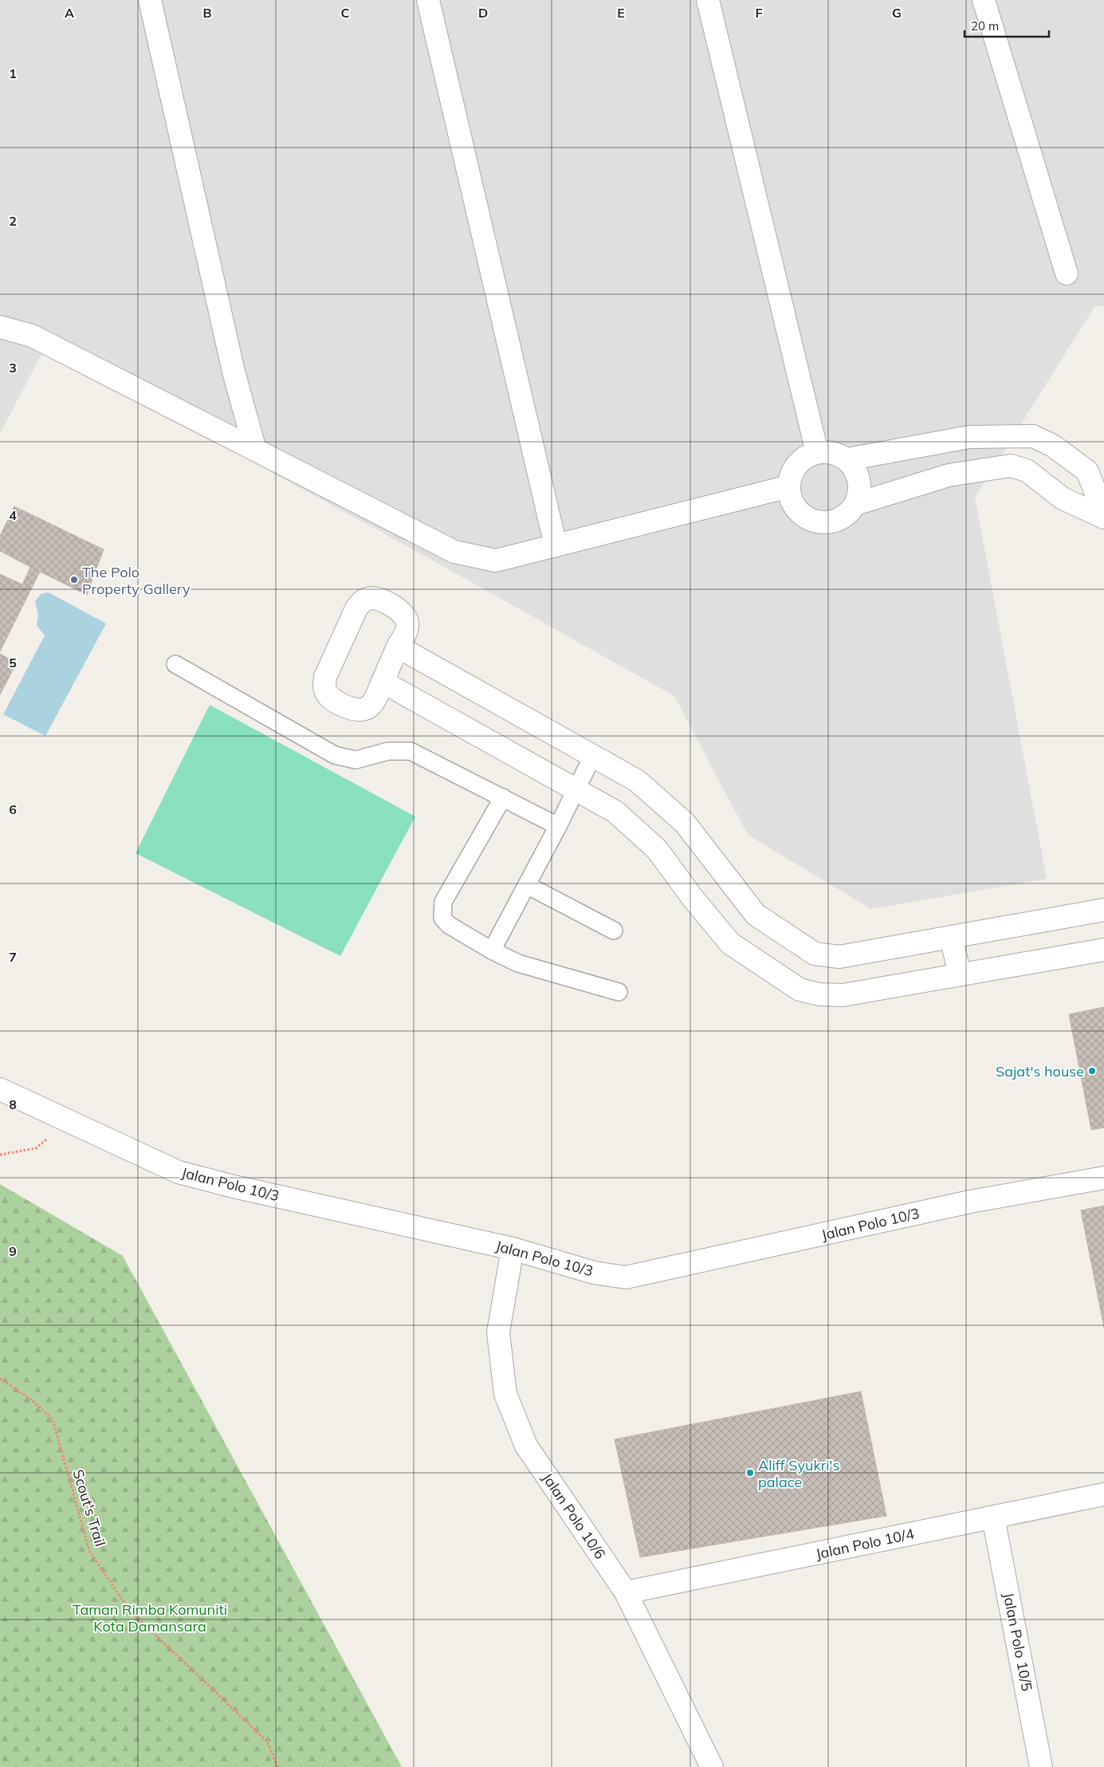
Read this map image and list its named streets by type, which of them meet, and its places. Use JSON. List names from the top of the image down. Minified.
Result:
{"streets":{"street":["Jalan Polo 10/3","Jalan Polo 10/6","Jalan Polo 10/4","Jalan Polo 10/5"],"path":["Scout's Trail"]},"crossings":[["Jalan Polo 10/3","Jalan Polo 10/6"],["Jalan Polo 10/6","Jalan Polo 10/4"],["Jalan Polo 10/4","Jalan Polo 10/5"]],"parks":["Taman Rimba Komuniti Kota Damansara"],"places":["The Polo Property Gallery","Sajat's house","Aliff Syukri's palace"],"scale_bar":"20 m","grid":{"columns":["A","B","C","D","E","F","G"],"rows":["1","2","3","4","5","6","7","8","9"]}}
